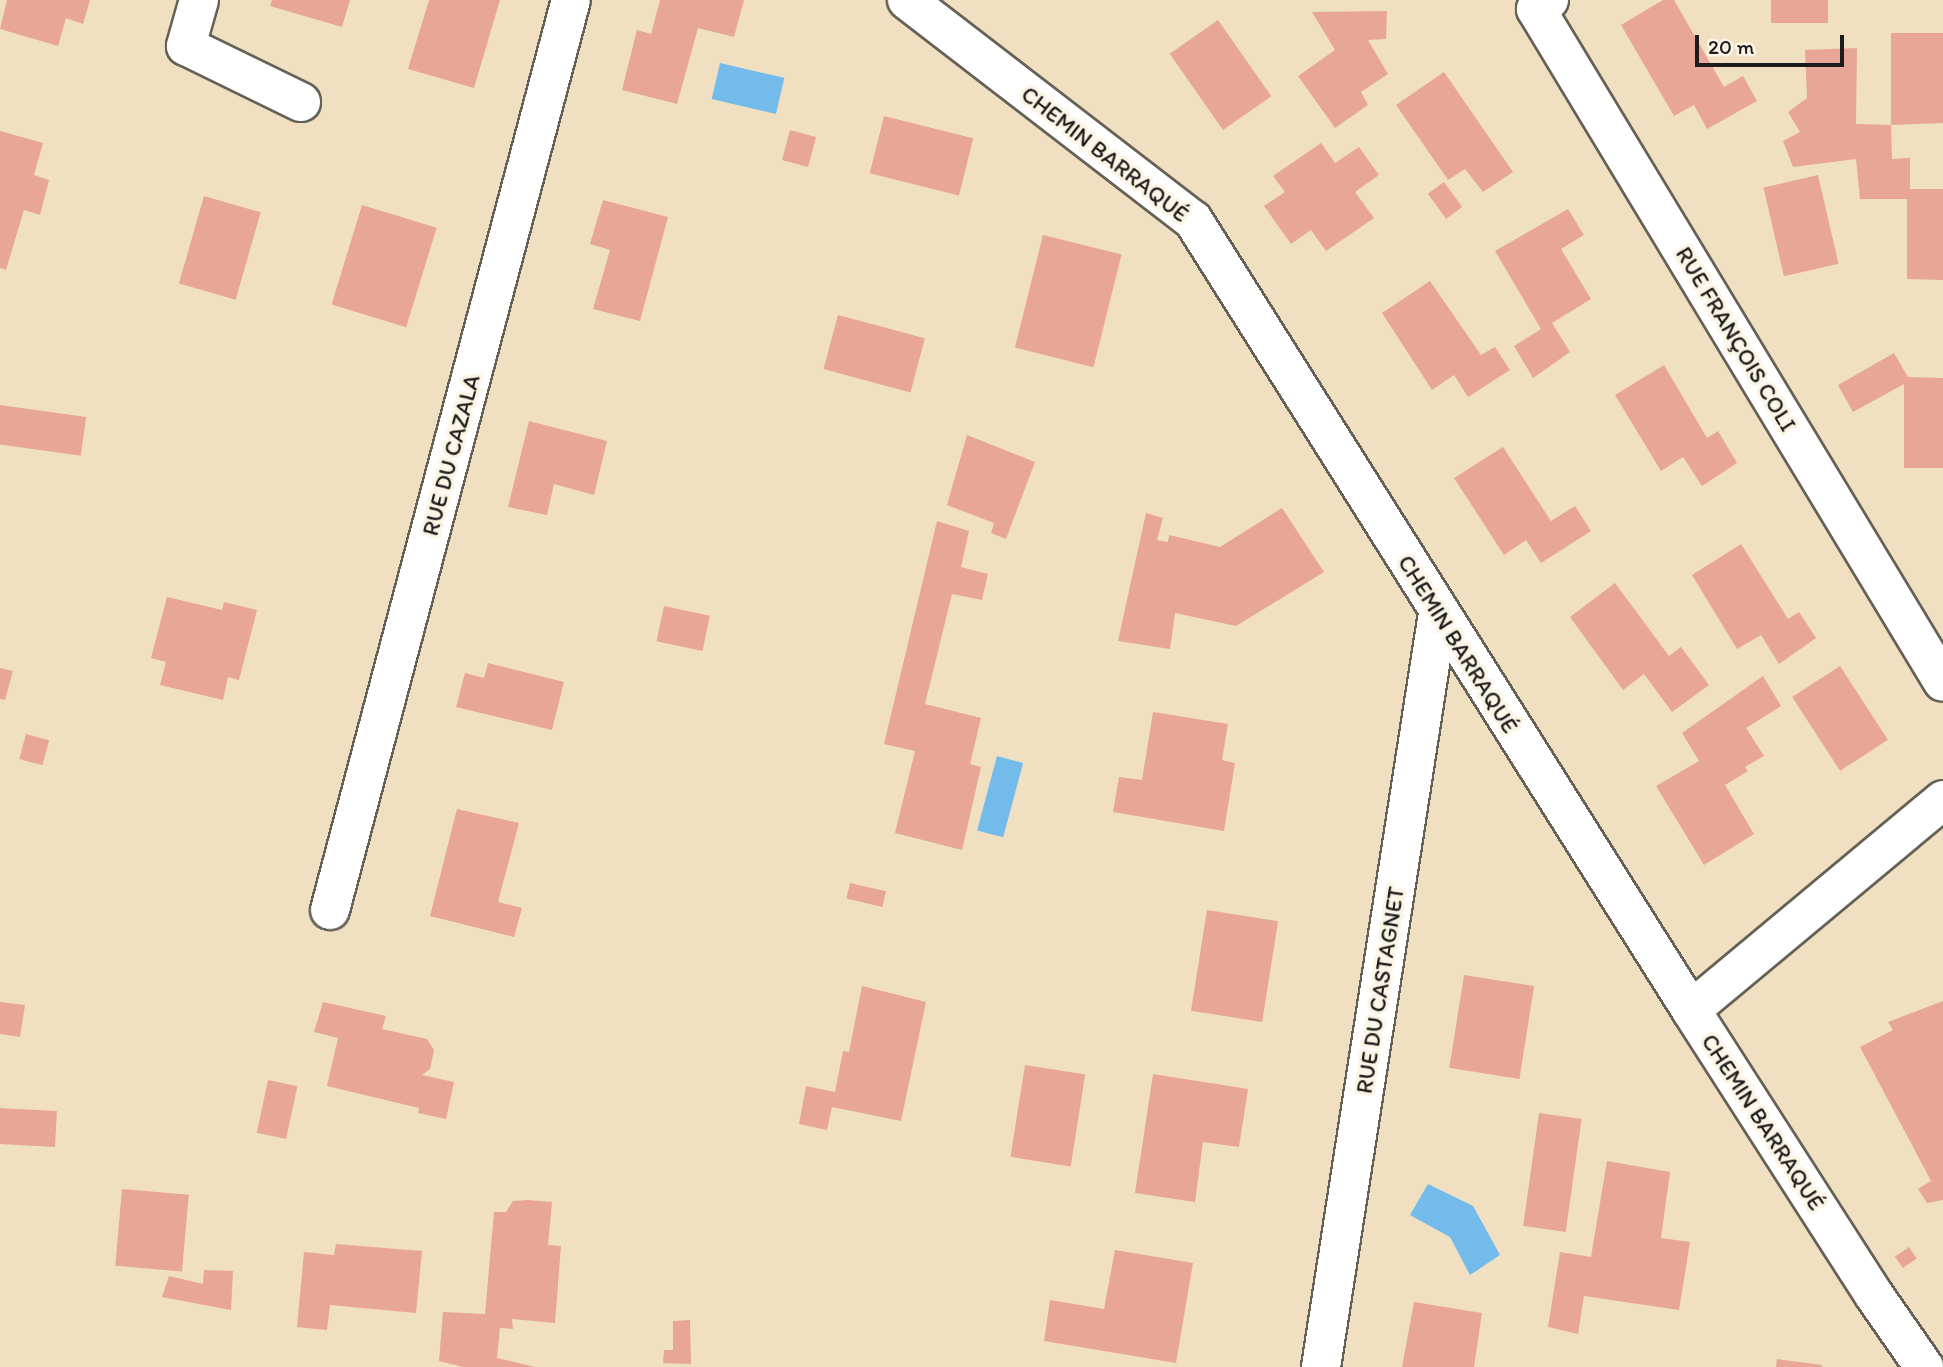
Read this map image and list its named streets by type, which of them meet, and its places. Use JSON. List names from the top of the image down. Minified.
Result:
{"streets":{"street":["CHEMIN BARRAQUÉ","RUE FRANÇOIS COLI","RUE DU CAZALA","RUE DU CASTAGNET"]},"crossings":[["CHEMIN BARRAQUÉ","RUE DU CASTAGNET"]],"scale_bar":"20 m"}
